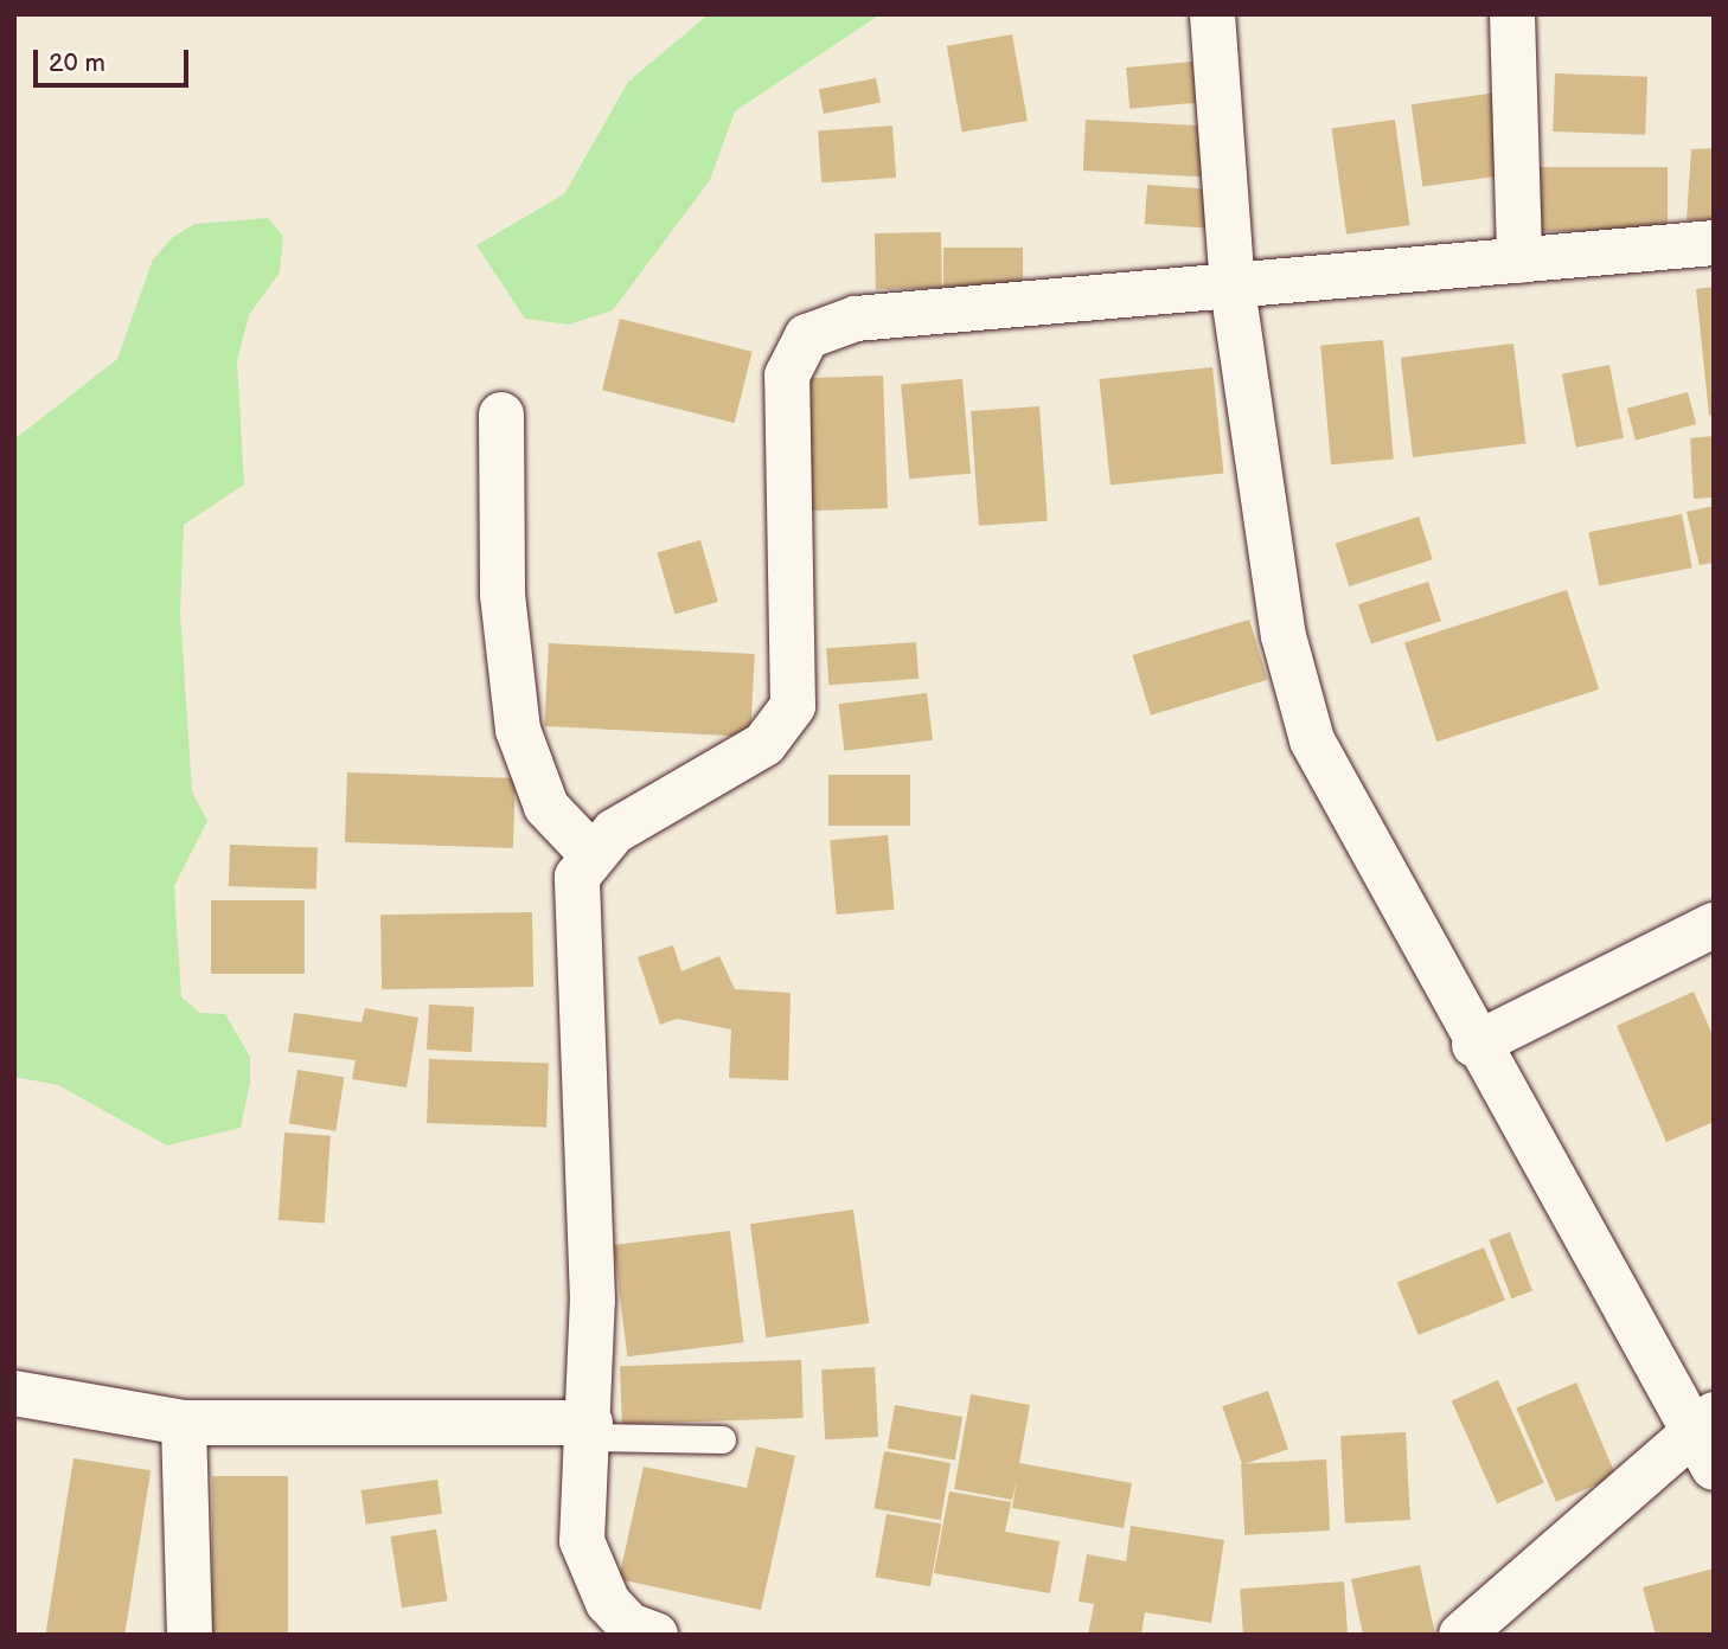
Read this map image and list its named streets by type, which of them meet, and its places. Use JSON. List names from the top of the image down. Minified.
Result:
{"scale_bar":"20 m"}
